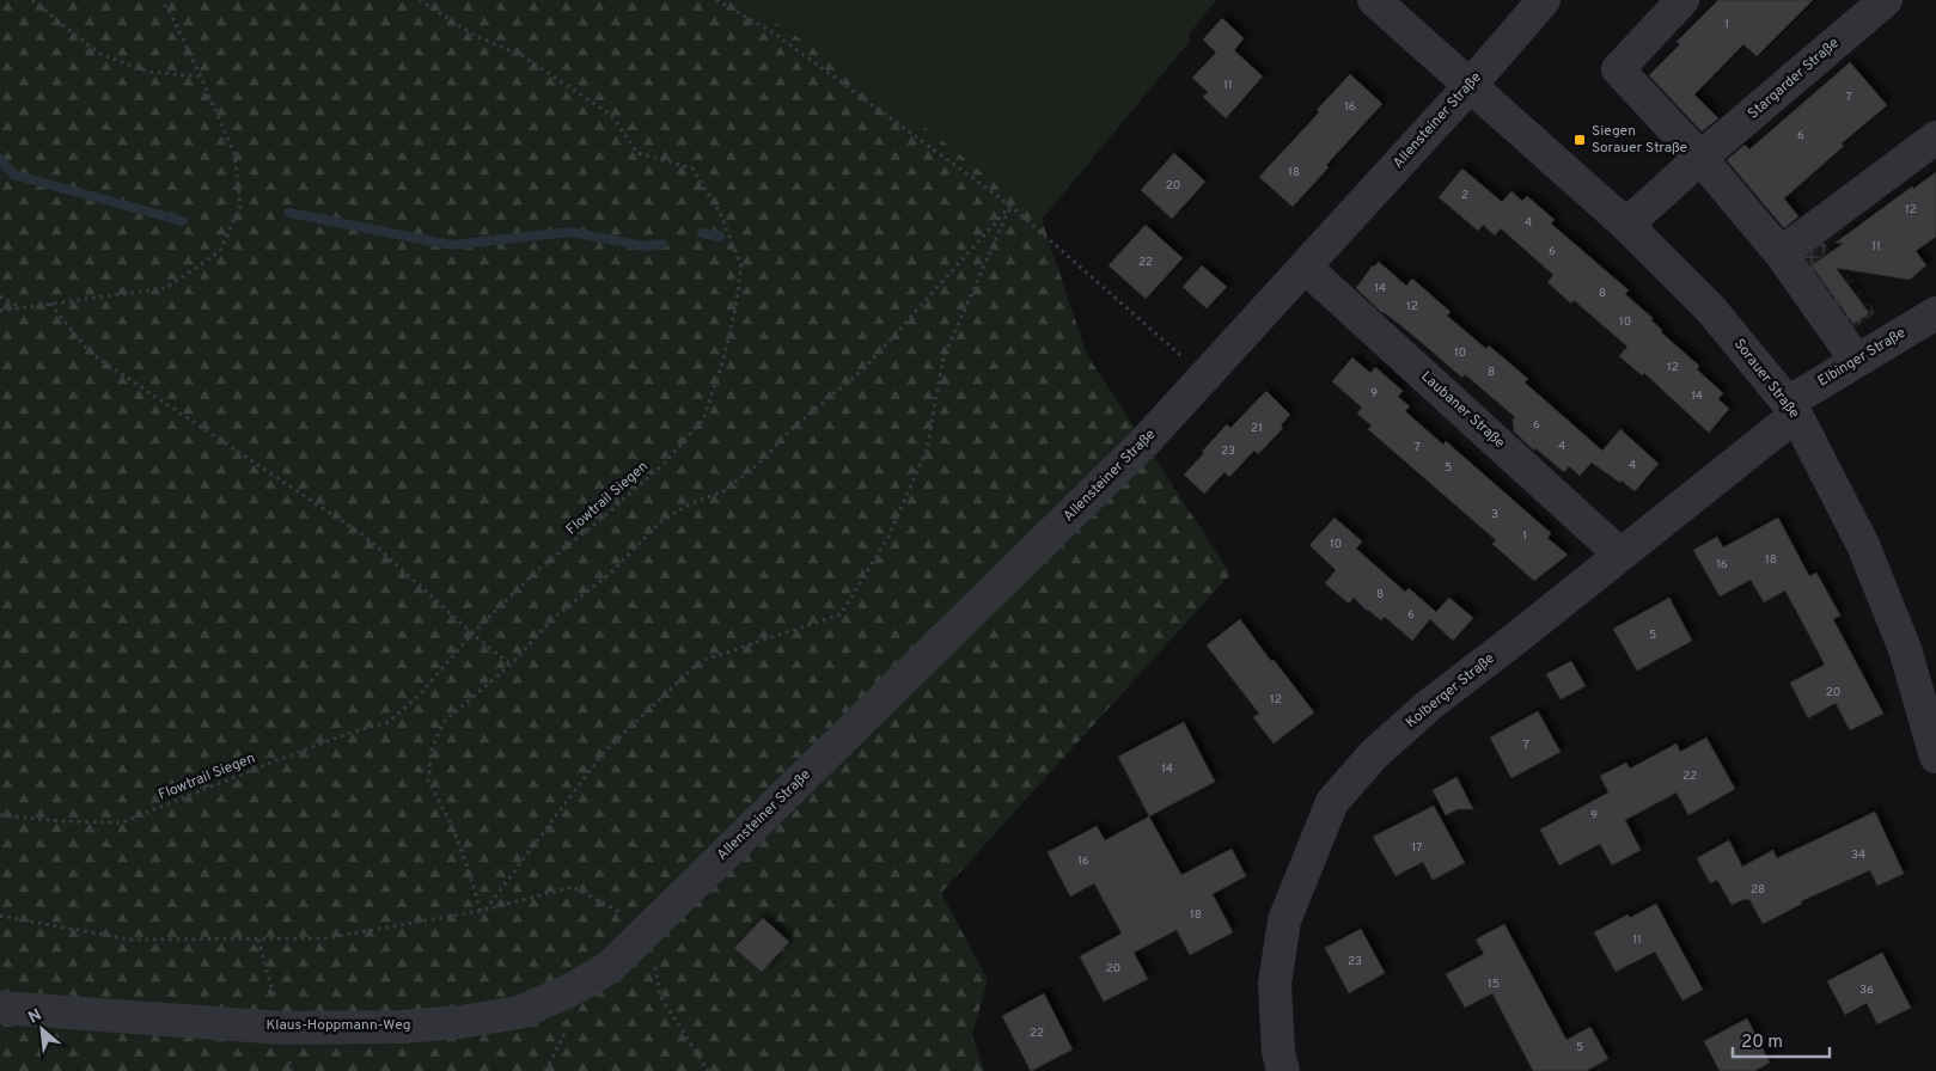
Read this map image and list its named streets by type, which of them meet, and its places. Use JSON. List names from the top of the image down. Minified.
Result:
{"streets":{"street":["Stargarder Straße","Allensteiner Straße","Elbinger Straße","Sorauer Straße","Laubaner Straße","Kolberger Straße","Klaus-Hoppmann-Weg"],"path":["Flowtrail Siegen"]},"crossings":[["Stargarder Straße","Sorauer Straße"],["Allensteiner Straße","Sorauer Straße"],["Allensteiner Straße","Laubaner Straße"],["Allensteiner Straße","Klaus-Hoppmann-Weg"],["Elbinger Straße","Sorauer Straße"],["Elbinger Straße","Kolberger Straße"],["Sorauer Straße","Kolberger Straße"],["Laubaner Straße","Kolberger Straße"]],"places":{"transit":["Siegen Sorauer Straße"]},"house_numbers":["1","11","7","16","6","18","20","2","12","4","11","6","22","14","8","12","10","10","12","8","9","14","6","21","4","7","23","4","5","3","1","10","18","16","8","6","5","20","12","7","14","22","9","17","34","16","28","18","11","23","20","15","36","22","5"],"scale_bar":"20 m","north":"top left"}
